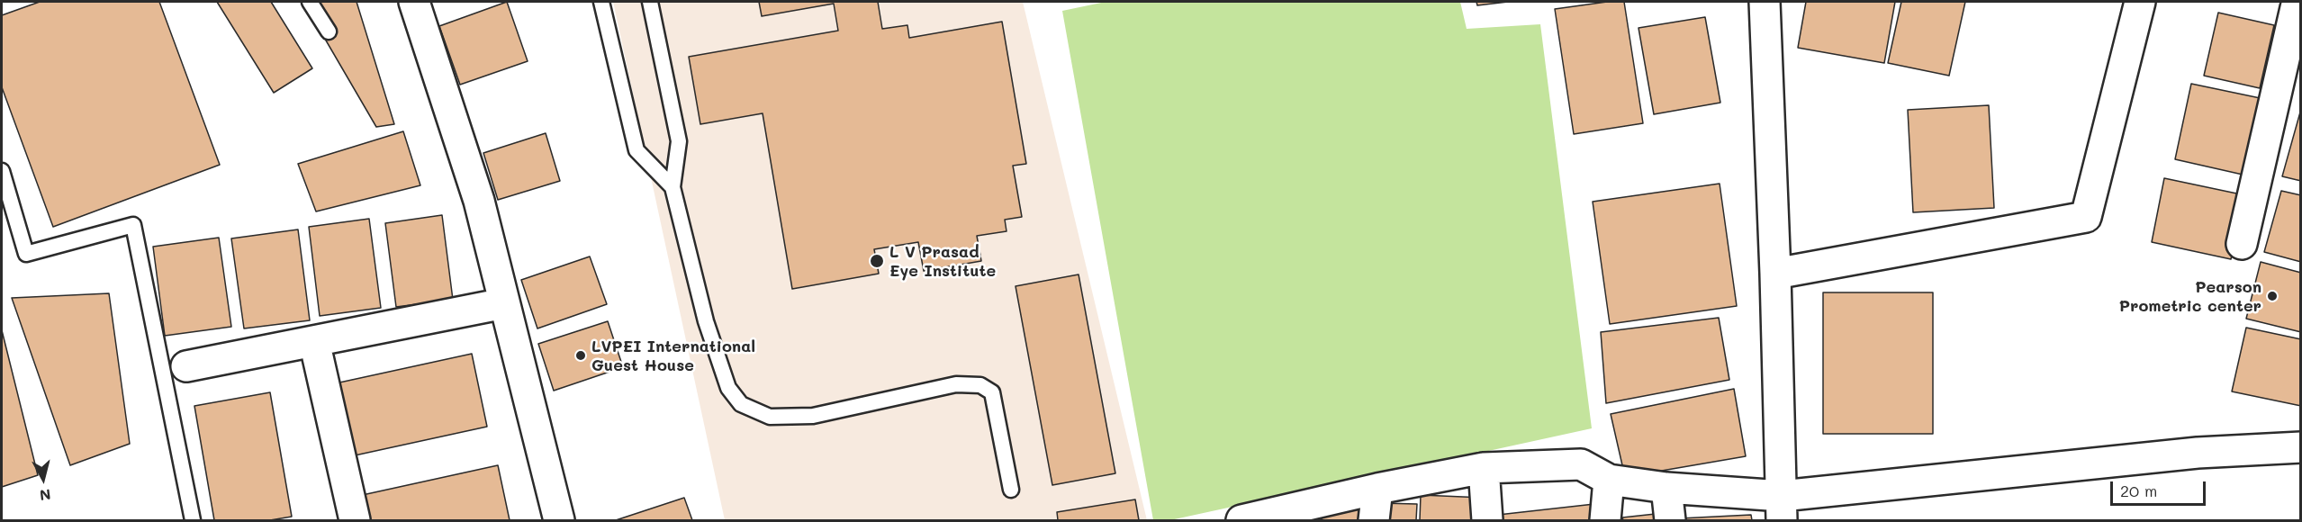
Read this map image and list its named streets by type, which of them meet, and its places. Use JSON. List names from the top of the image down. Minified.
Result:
{"places":["L V Prasad Eye Institute","Pearson Prometric center","LVPEI International Guest House"],"scale_bar":"20 m","north":"bottom"}
